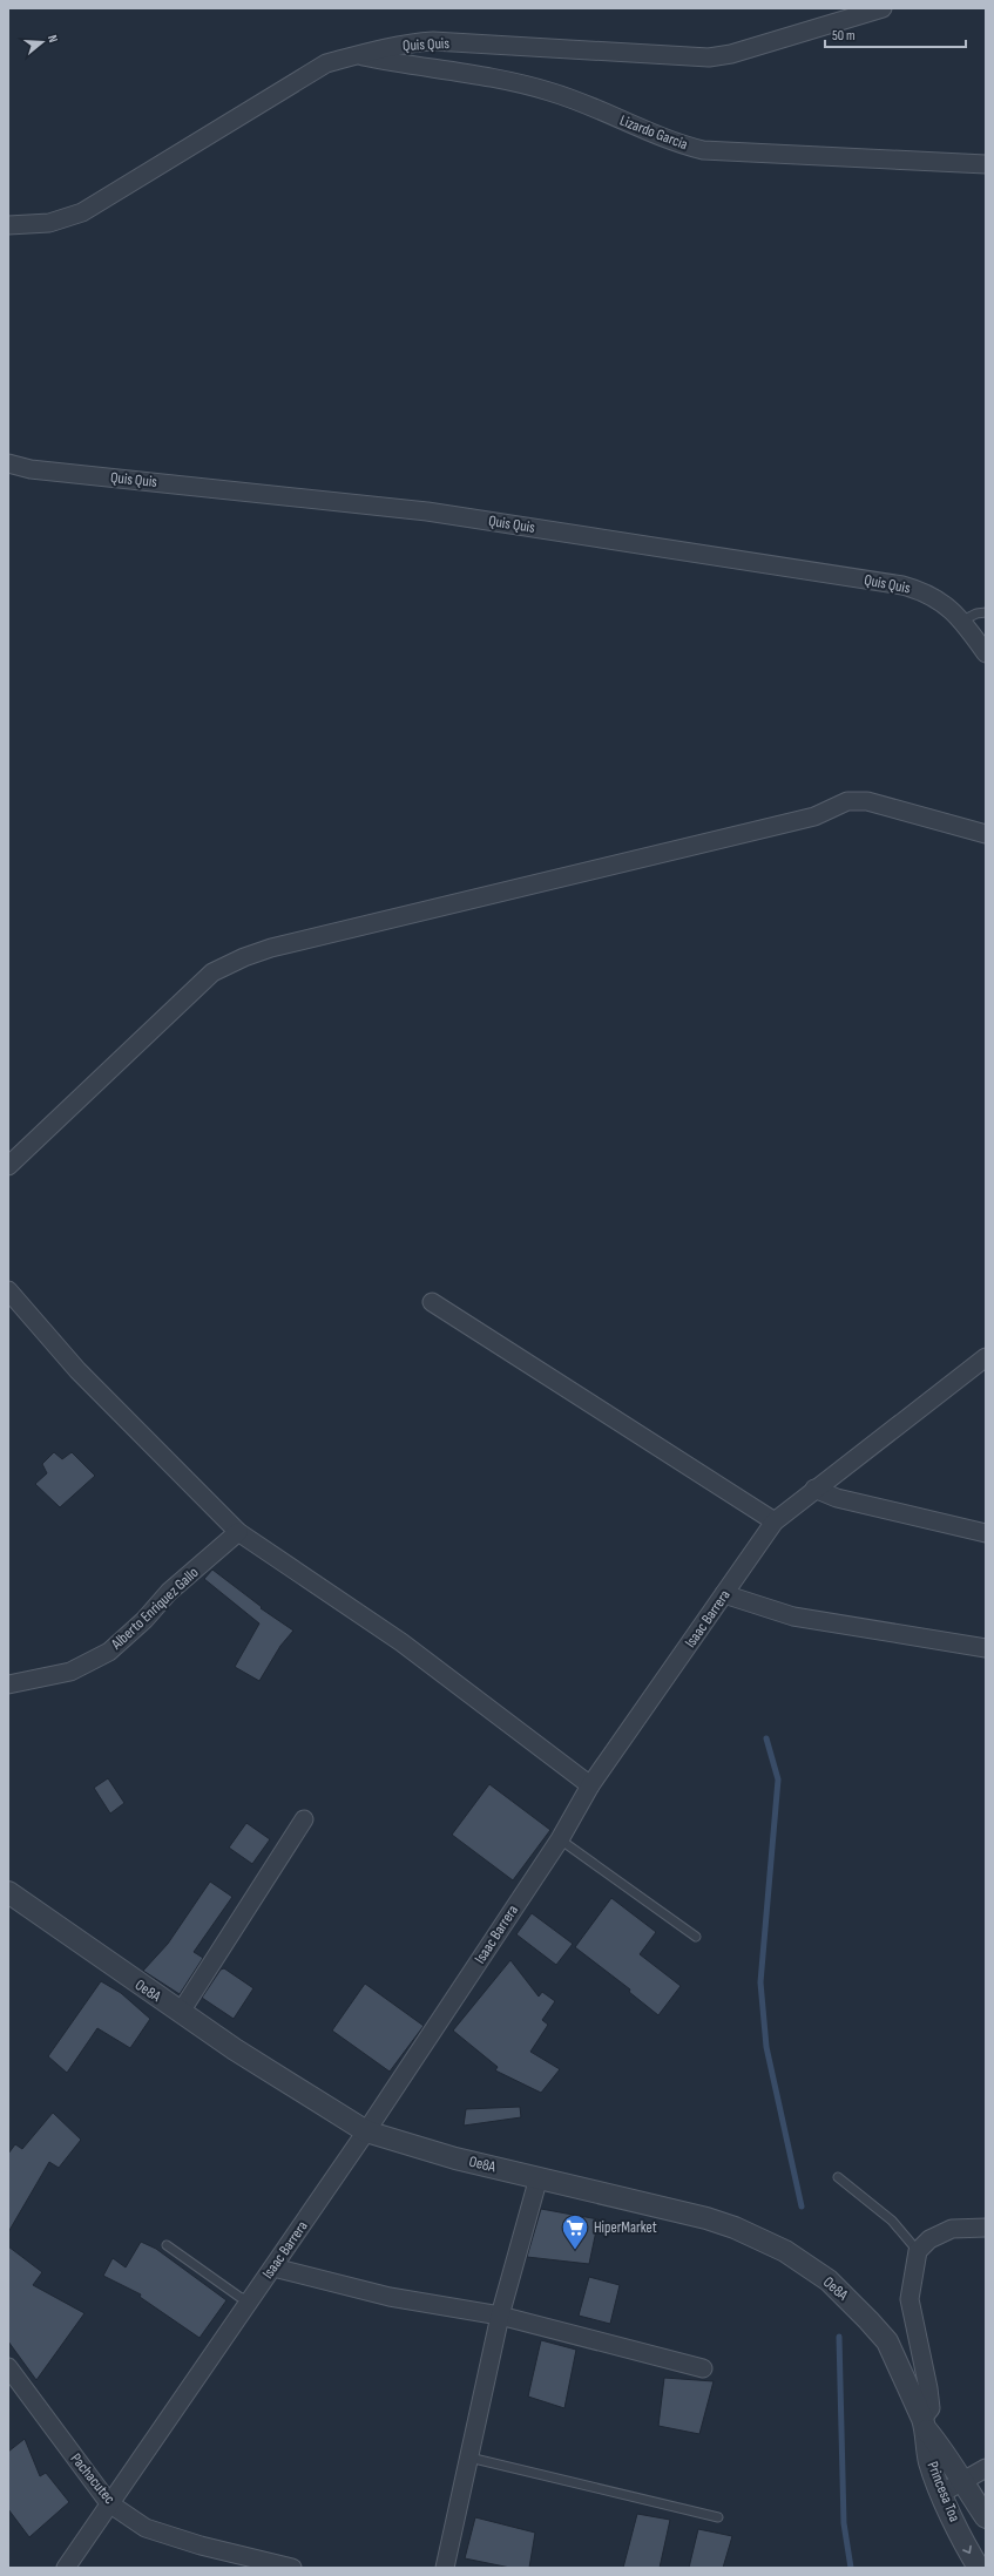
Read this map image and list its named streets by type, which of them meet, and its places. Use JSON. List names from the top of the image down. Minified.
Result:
{"streets":{"street":["Quis Quis","Lizardo Garcia","Alberto Enriquez Gallo","Isaac Barrera","Oe8A","Pachacutec","Princesa Toa"]},"crossings":[["Quis Quis","Lizardo Garcia"],["Isaac Barrera","Oe8A"],["Isaac Barrera","Pachacutec"],["Oe8A","Princesa Toa"]],"places":{"supermarket":["HiperMarket"]},"scale_bar":"50 m","north":"right"}
